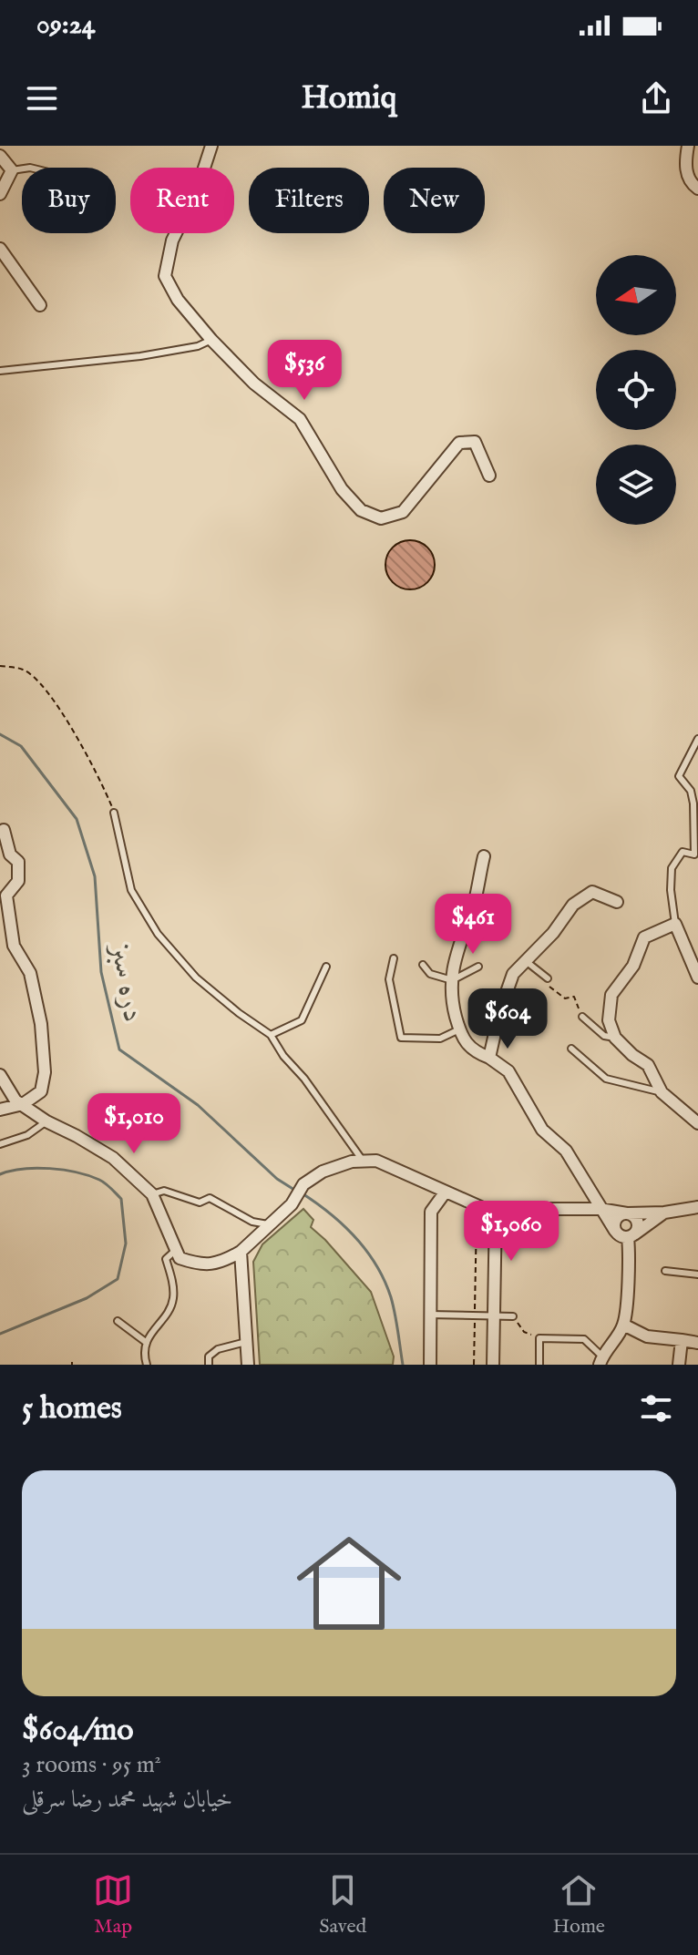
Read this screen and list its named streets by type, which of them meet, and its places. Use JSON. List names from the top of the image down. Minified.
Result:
{"water":["دره سبز"],"north":"left","page":{"status":"09:24","header":"Homiq","chip":["Buy","Rent","Filters","New"],"price":["$536","$461","$604","$1,010","$1,060"],"heading":"5 homes","list":[{"name":"$604/mo","note":"3 rooms · 95 m² · خیابان شهید محمد رضا سرقلی"}],"tabs":["Map","Saved","Home"]}}
